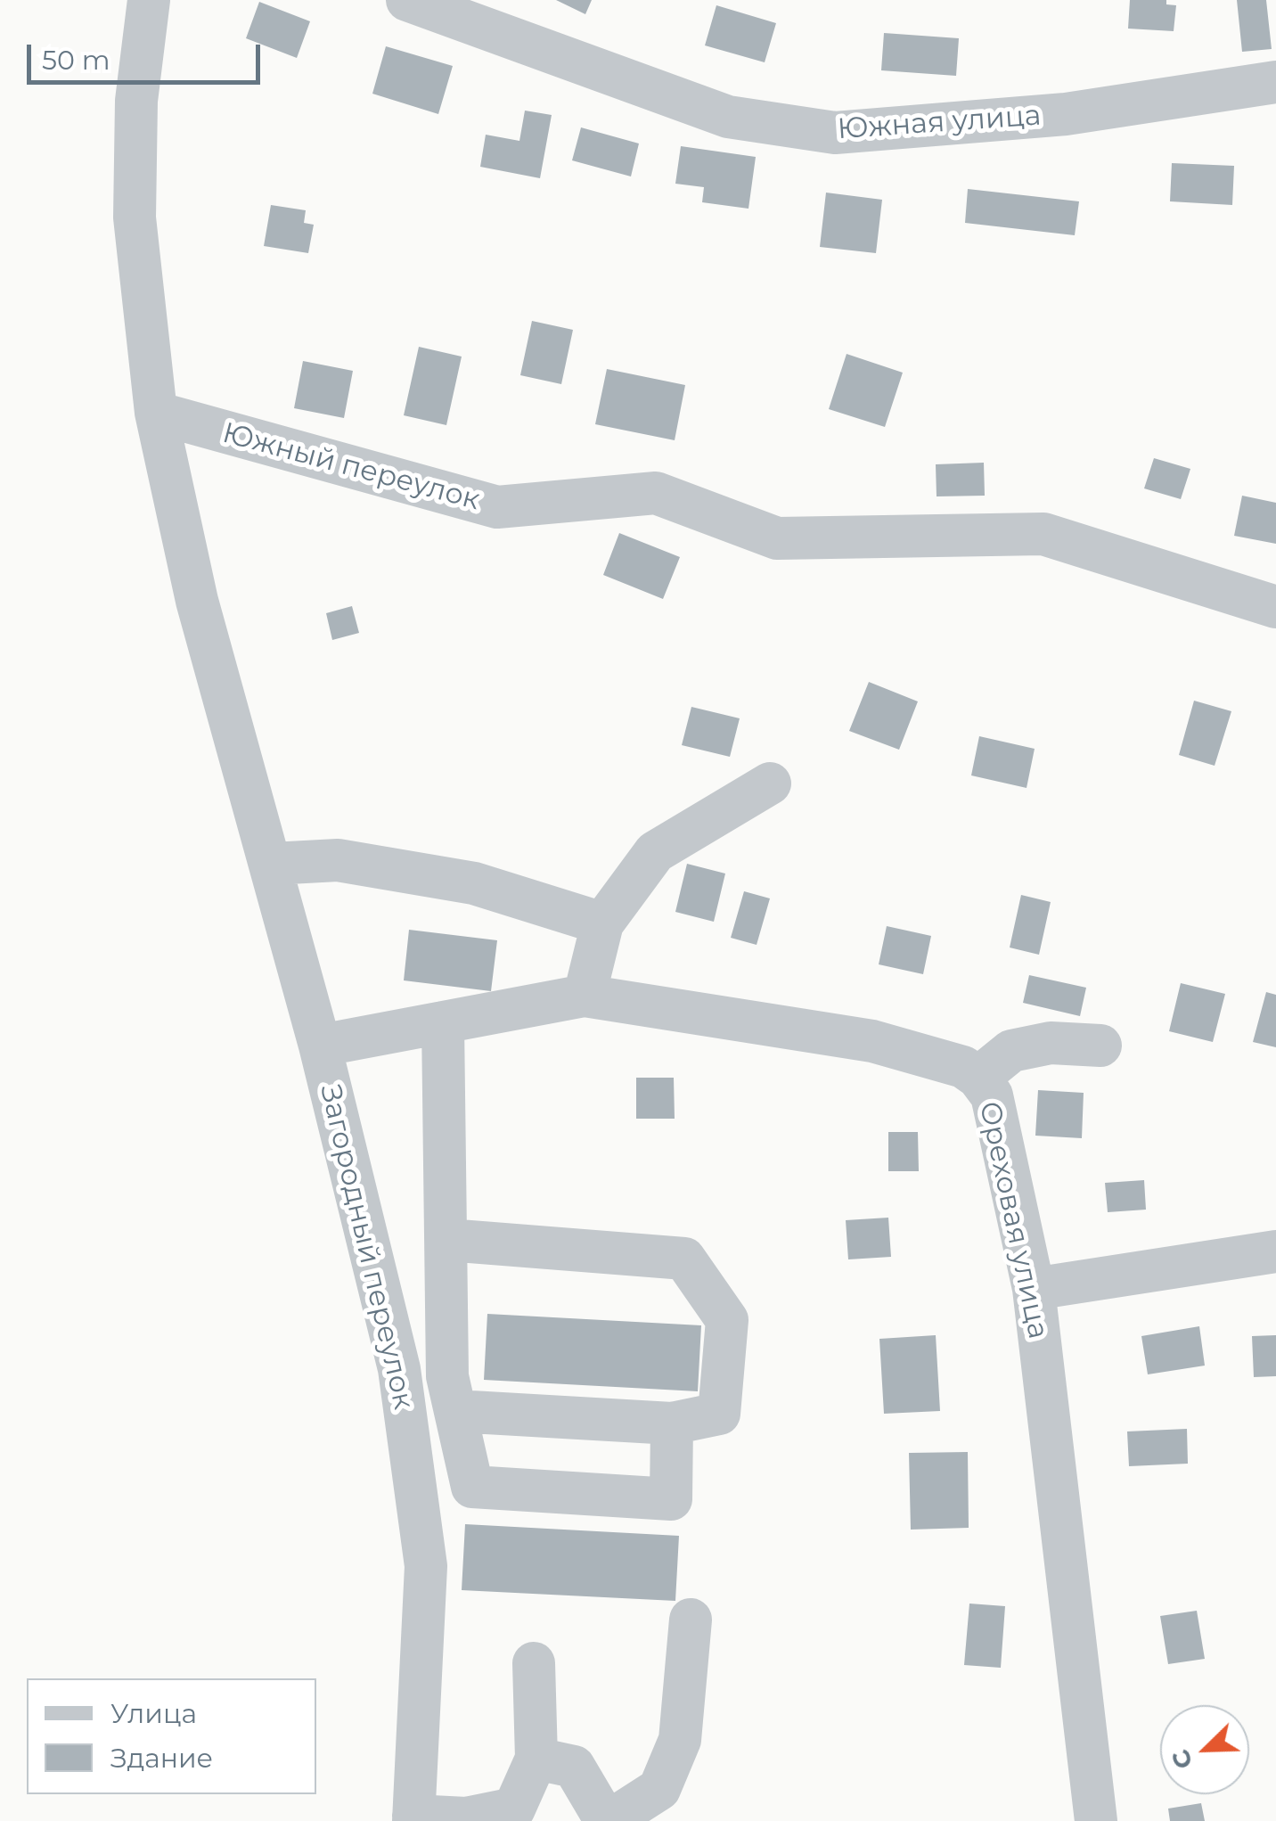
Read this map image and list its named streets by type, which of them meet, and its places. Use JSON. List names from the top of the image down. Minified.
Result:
{"streets":{"street":["Южная улица","Южный переулок","Ореховая улица","Загородный переулок"]},"crossings":[["Южный переулок","Загородный переулок"],["Ореховая улица","Загородный переулок"]],"legend":["Улица","Здание"],"scale_bar":"50 m","north":"bottom left"}
